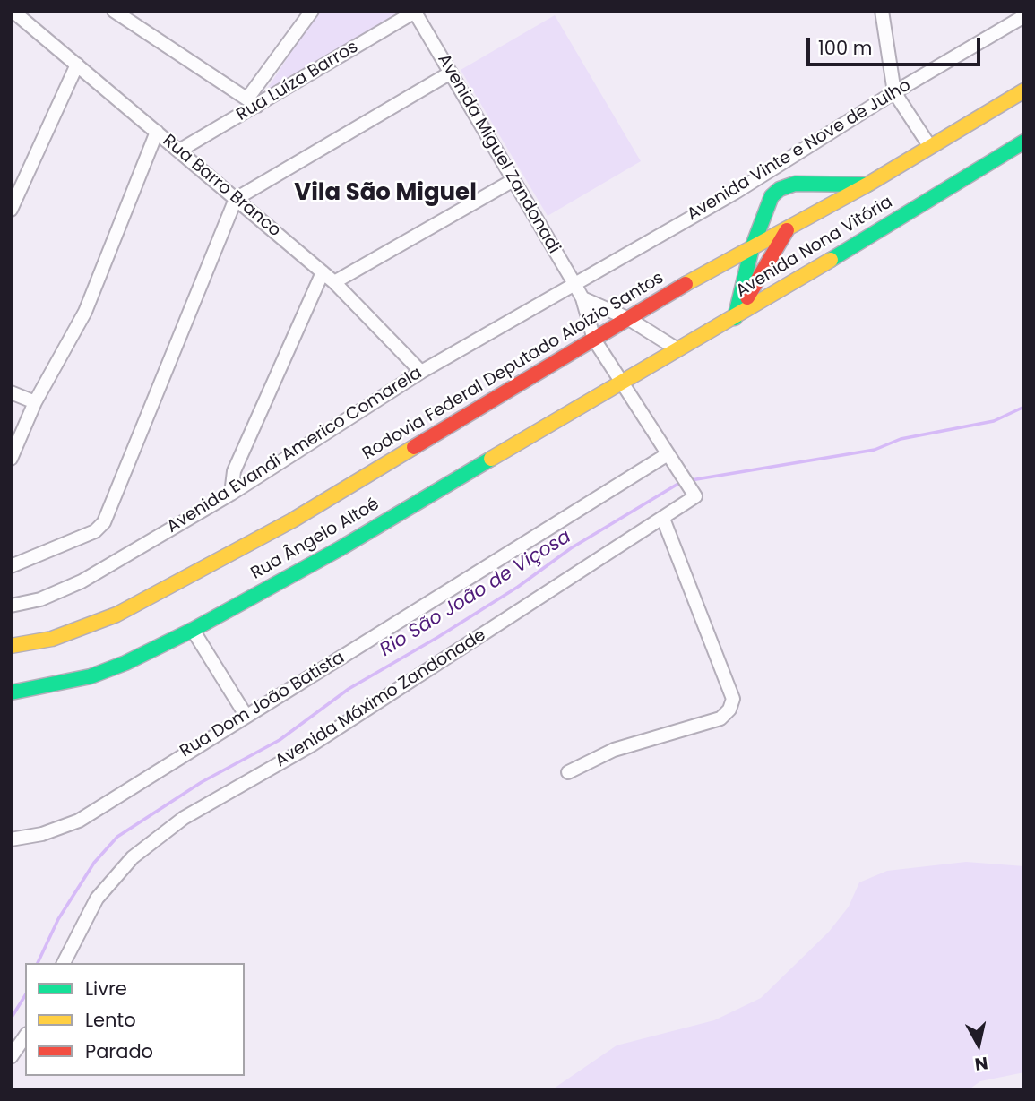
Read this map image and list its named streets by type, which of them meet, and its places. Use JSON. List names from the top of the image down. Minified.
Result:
{"streets":{"main road":["Avenida Nona Vitória","Rodovia Federal Deputado Aloízio Santos","Rua Ângelo Altoé"],"street":["Rua Luíza Barros","Avenida Vinte e Nove de Julho","Avenida Miguel Zandonadi","Rua Barro Branco","Avenida Evandi Americo Comarela","Avenida Máximo Zandonade","Rua Dom João Batista"]},"crossings":[["Rua Luíza Barros","Avenida Miguel Zandonadi"],["Rua Luíza Barros","Rua Barro Branco"],["Avenida Vinte e Nove de Julho","Avenida Miguel Zandonadi"],["Avenida Vinte e Nove de Julho","Avenida Evandi Americo Comarela"],["Avenida Miguel Zandonadi","Avenida Nona Vitória"],["Avenida Miguel Zandonadi","Rodovia Federal Deputado Aloízio Santos"],["Avenida Miguel Zandonadi","Avenida Evandi Americo Comarela"],["Avenida Miguel Zandonadi","Rua Ângelo Altoé"],["Avenida Miguel Zandonadi","Avenida Máximo Zandonade"],["Rua Barro Branco","Avenida Evandi Americo Comarela"],["Avenida Nona Vitória","Rua Ângelo Altoé"],["Avenida Nona Vitória","Avenida Máximo Zandonade"],["Rua Ângelo Altoé","Avenida Máximo Zandonade"],["Avenida Máximo Zandonade","Rua Dom João Batista"]],"districts":["Vila São Miguel"],"water":["Rio São João de Viçosa"],"legend":["Livre","Lento","Parado"],"scale_bar":"100 m","north":"bottom"}
